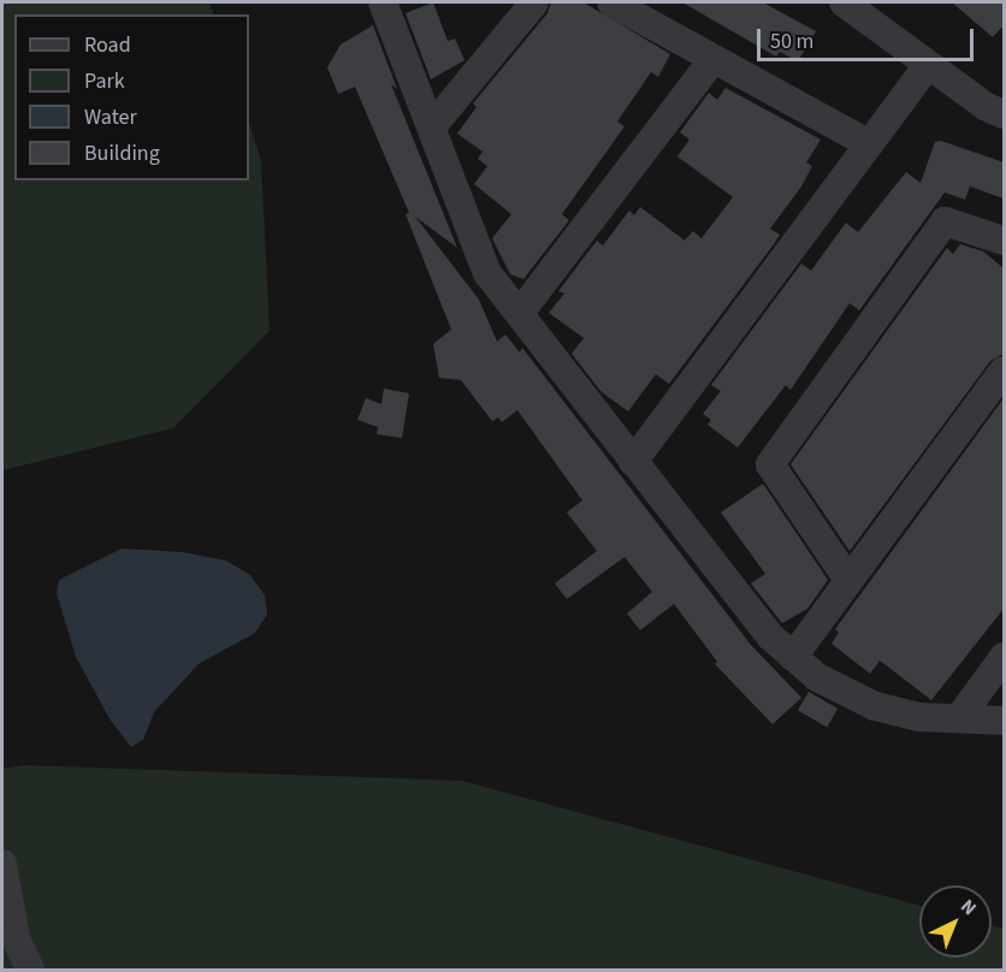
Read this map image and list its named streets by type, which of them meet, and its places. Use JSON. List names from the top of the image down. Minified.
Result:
{"legend":["Road","Park","Water","Building"],"scale_bar":"50 m","north":"top right"}
